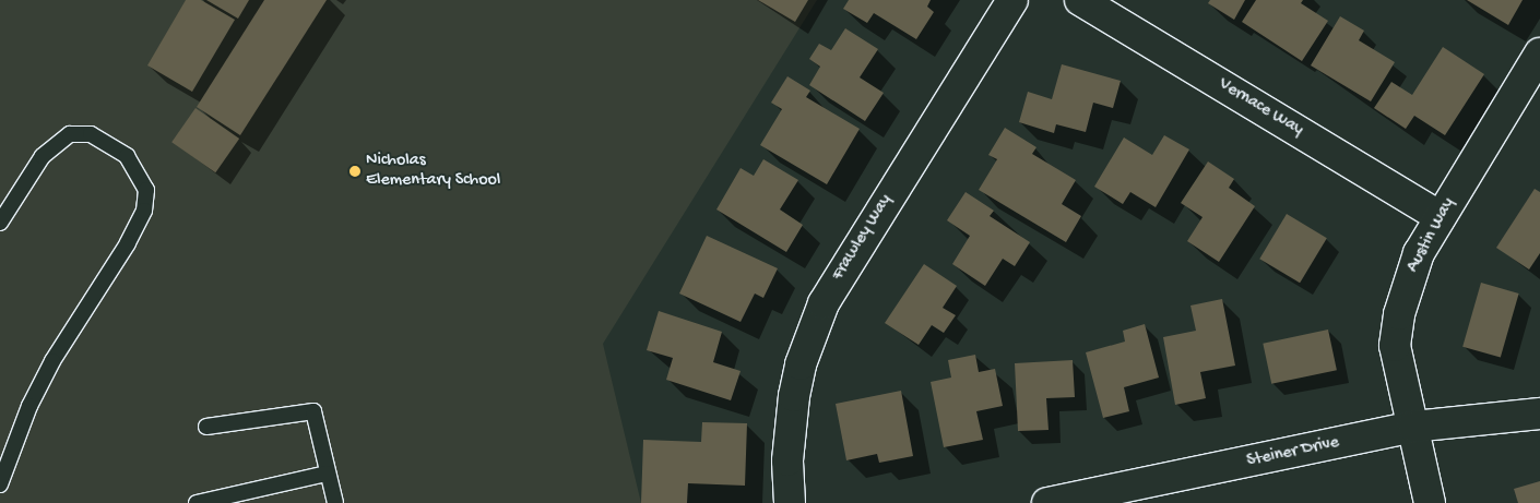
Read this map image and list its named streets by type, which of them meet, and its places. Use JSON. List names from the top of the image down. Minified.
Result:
{"streets":{"street":["Vernace Way","Austin Way","Frawley Way","Steiner Drive"]},"crossings":[["Vernace Way","Austin Way"],["Austin Way","Steiner Drive"]],"places":["Nicholas Elementary School"]}
